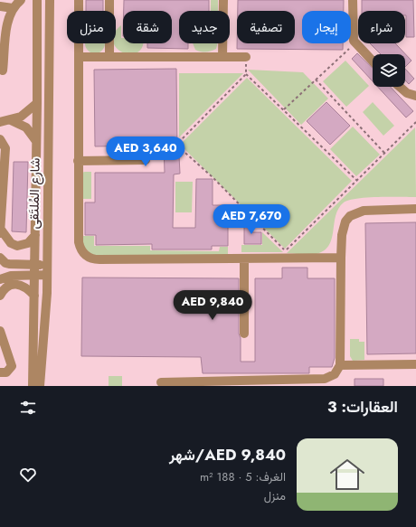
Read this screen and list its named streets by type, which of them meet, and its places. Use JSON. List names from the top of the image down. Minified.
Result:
{"streets":{"street":["شارع المُلتَقى"]},"page":{"chip":["شراء","إيجار","تصفية","جديد","شقة","منزل"],"price":["AED 3,640","AED 7,670","AED 9,840"],"heading":"العقارات: 3","list":[{"name":"AED 9,840/شهر","note":"الغرف: 5 · 188 m² · منزل"}]}}
